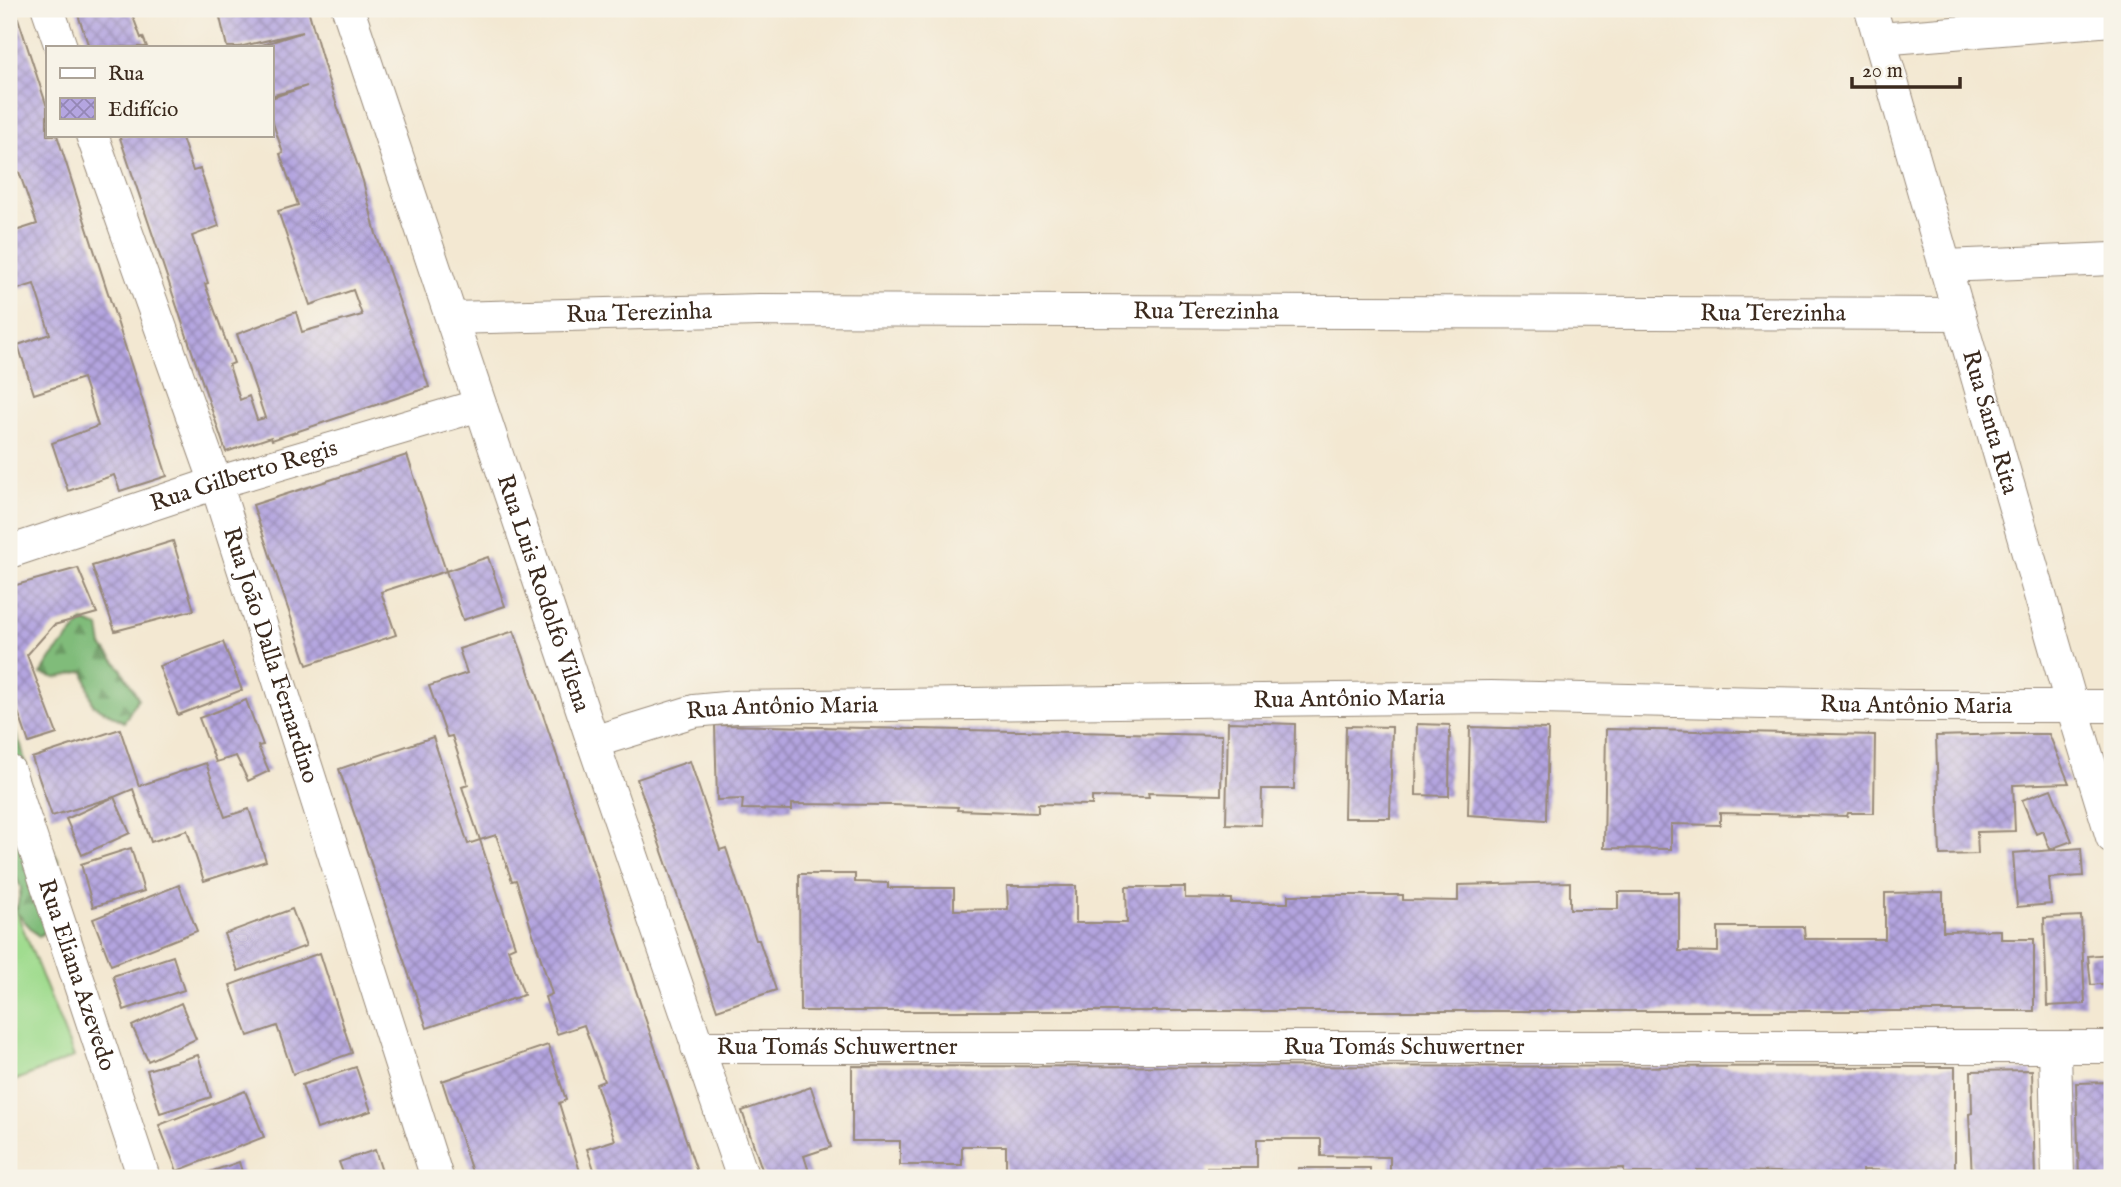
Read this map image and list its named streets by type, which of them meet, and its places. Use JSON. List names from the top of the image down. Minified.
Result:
{"streets":{"street":["Rua Terezinha","Rua Santa Rita","Rua Gilberto Regis","Rua Luis Rodolfo Vilena","Rua João Dalla Fernardino","Rua Antônio Maria","Rua Eliana Azevedo","Rua Tomás Schuwertner"]},"crossings":[["Rua Terezinha","Rua Santa Rita"],["Rua Terezinha","Rua Luis Rodolfo Vilena"],["Rua Santa Rita","Rua Antônio Maria"],["Rua Gilberto Regis","Rua Luis Rodolfo Vilena"],["Rua Gilberto Regis","Rua João Dalla Fernardino"],["Rua Luis Rodolfo Vilena","Rua Antônio Maria"],["Rua Luis Rodolfo Vilena","Rua Tomás Schuwertner"]],"legend":["Rua","Edifício"],"scale_bar":"20 m"}
